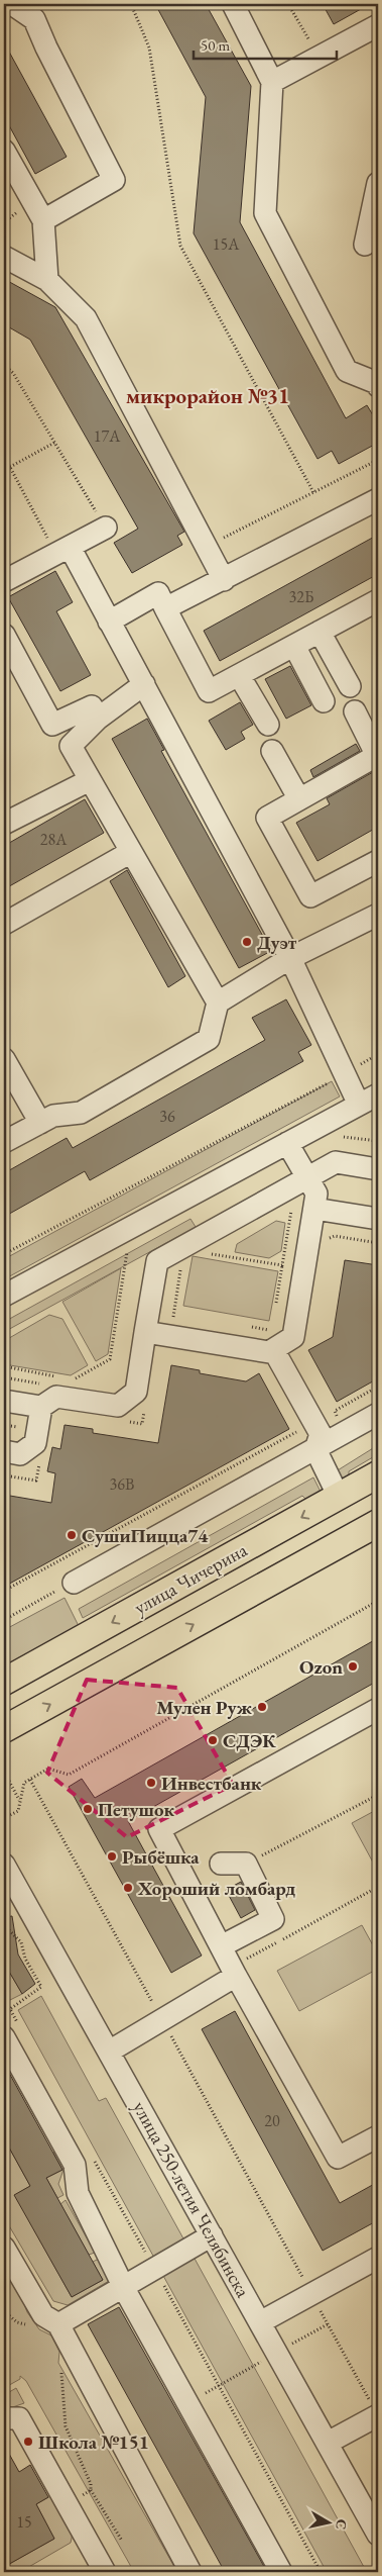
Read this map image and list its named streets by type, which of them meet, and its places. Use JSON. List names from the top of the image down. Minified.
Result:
{"streets":{"main road":["улица Чичерина"],"street":["улица 250-летия Челябинска"]},"districts":["микрорайон №31"],"places":["Дуэт","СушиПицца74","Ozon","Мулен Руж","СДЭК","Инвестбанк","Петушок","Рыбёшка","Хороший ломбард","Школа №151"],"house_numbers":["15А","17А","32Б","28А","36","36В","20","15"],"scale_bar":"50 m","north":"right"}
